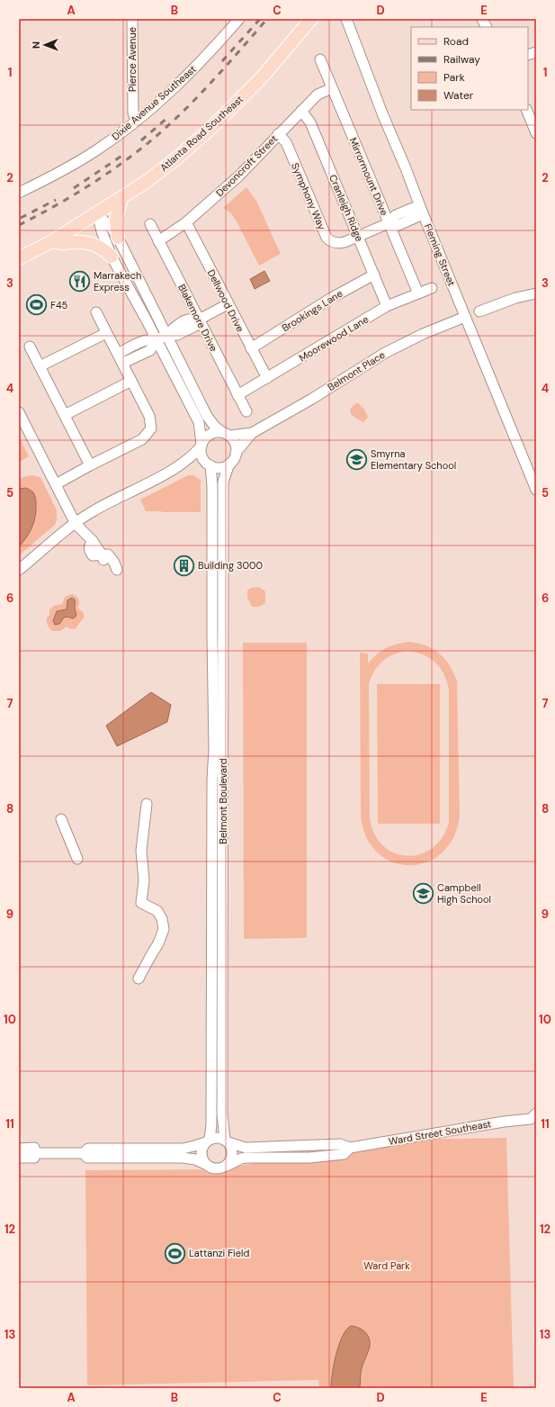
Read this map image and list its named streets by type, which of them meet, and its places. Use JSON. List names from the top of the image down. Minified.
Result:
{"streets":{"main road":["Atlanta Road Southeast"],"street":["Pierce Avenue","Dixie Avenue Southeast","Devoncroft Street","Mirrormount Drive","Symphony Way","Cranleigh Ridge","Fleming Street","Dellwood Drive","Brookings Lane","Blakemore Drive","Moorewood Lane","Belmont Place","Belmont Boulevard","Ward Street Southeast"]},"crossings":[["Pierce Avenue","Dixie Avenue Southeast"],["Devoncroft Street","Mirrormount Drive"],["Devoncroft Street","Symphony Way"],["Devoncroft Street","Cranleigh Ridge"],["Devoncroft Street","Dellwood Drive"],["Devoncroft Street","Blakemore Drive"],["Mirrormount Drive","Symphony Way"],["Mirrormount Drive","Moorewood Lane"],["Symphony Way","Cranleigh Ridge"],["Symphony Way","Fleming Street"],["Cranleigh Ridge","Brookings Lane"],["Cranleigh Ridge","Moorewood Lane"],["Fleming Street","Belmont Place"],["Dellwood Drive","Brookings Lane"],["Dellwood Drive","Moorewood Lane"],["Blakemore Drive","Moorewood Lane"],["Belmont Place","Belmont Boulevard"],["Belmont Boulevard","Ward Street Southeast"]],"parks":["Ward Park"],"places":{"restaurant":["Marrakech Express"],"sports":["F45","Lattanzi Field"],"school or university":["Smyrna Elementary School","Campbell High School"],"building":["Building 3000"]},"legend":["Road","Railway","Park","Water"],"north":"left","grid":{"columns":["A","B","C","D","E"],"rows":["1","2","3","4","5","6","7","8","9","10","11","12","13"]}}
